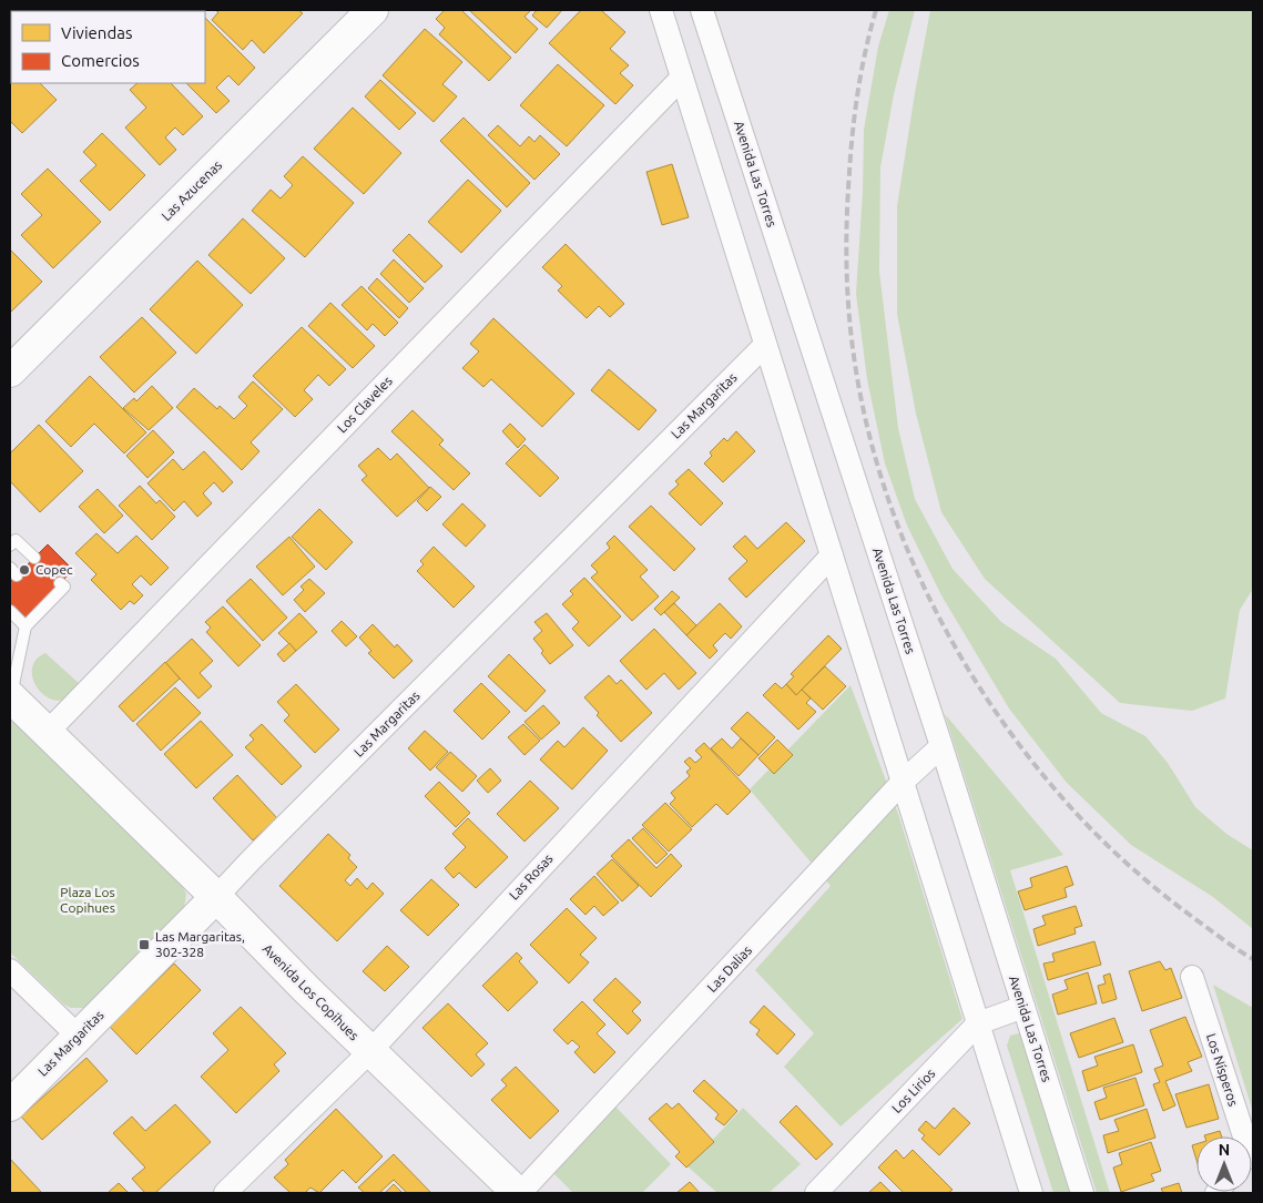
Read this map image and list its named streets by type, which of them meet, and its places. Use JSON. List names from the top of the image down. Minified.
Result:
{"streets":{"street":["Avenida Las Torres","Las Azucenas","Los Claveles","Las Margaritas","Las Rosas","Las Dalias","Avenida Los Copihues","Los Nísperos","Los Lirios"]},"crossings":[["Avenida Las Torres","Las Dalias"],["Avenida Las Torres","Los Lirios"],["Los Claveles","Avenida Los Copihues"],["Las Margaritas","Avenida Los Copihues"],["Las Rosas","Avenida Los Copihues"],["Las Dalias","Avenida Los Copihues"]],"parks":["Plaza Los Copihues"],"places":{"other":["Copec"],"transit":["Las Margaritas, 302-328"]},"legend":["Viviendas","Comercios"],"north":"top"}
